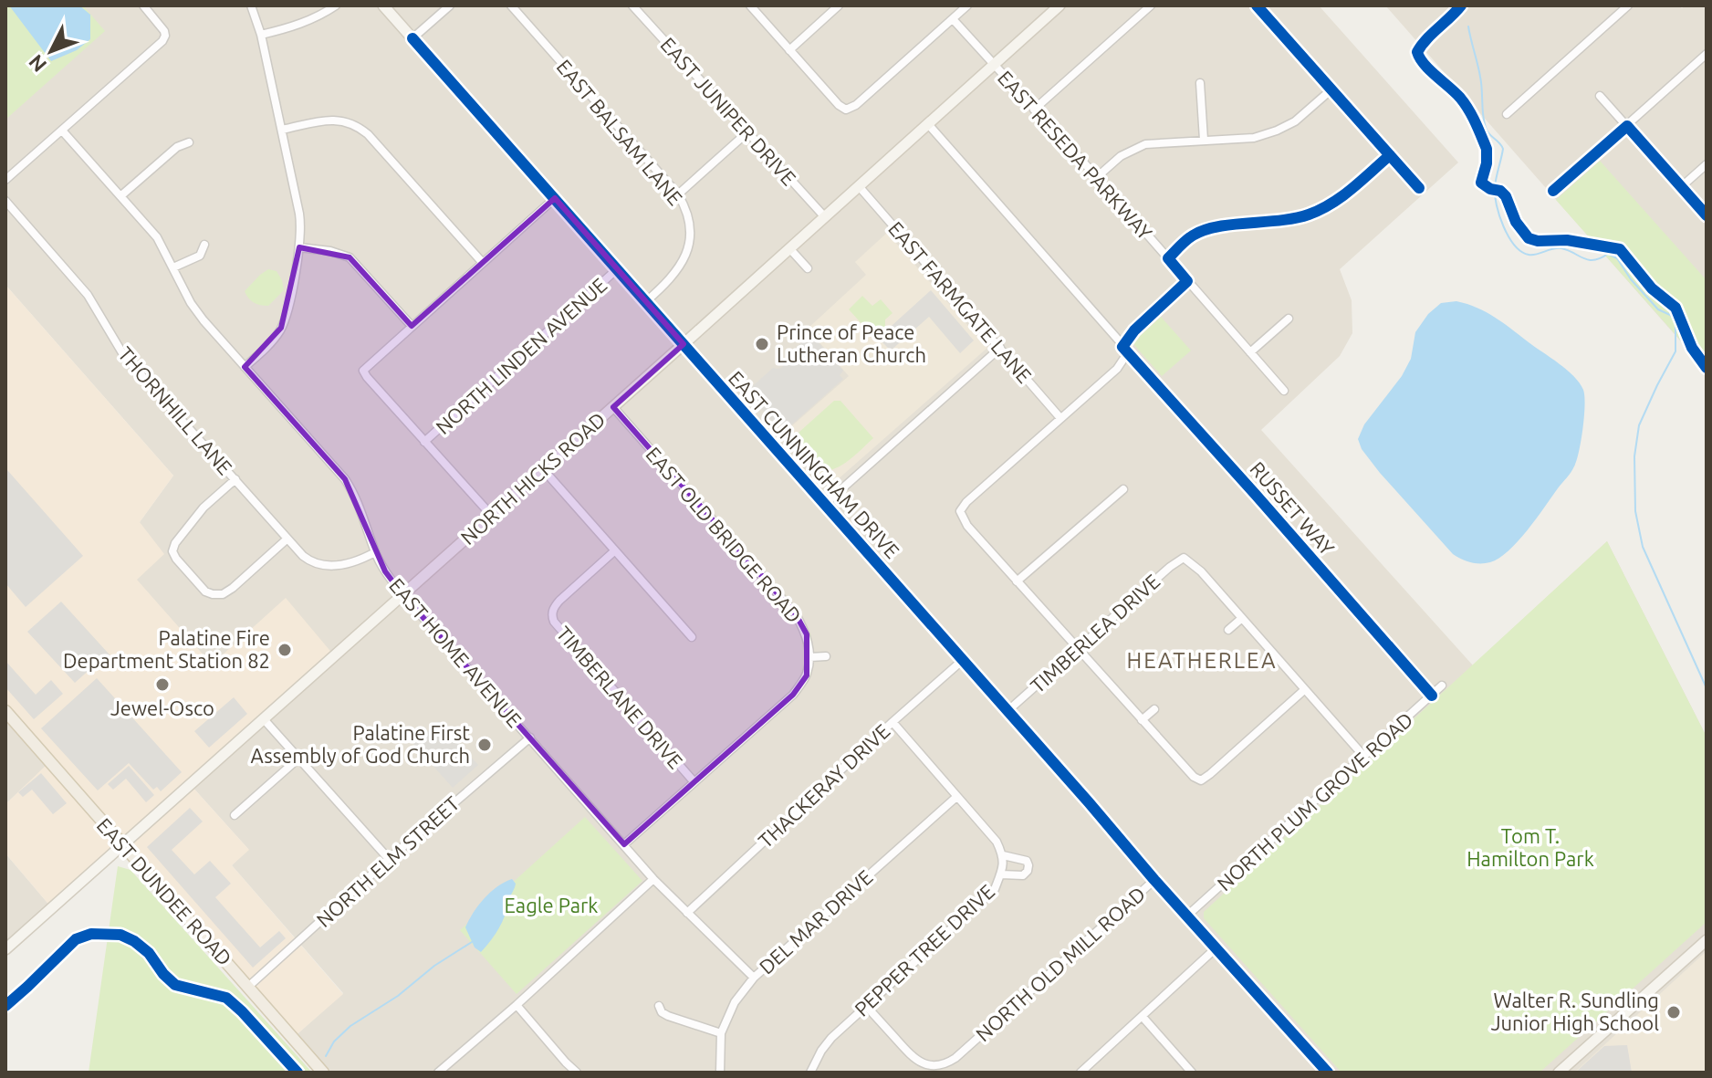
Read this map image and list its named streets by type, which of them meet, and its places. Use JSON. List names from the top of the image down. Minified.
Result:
{"streets":{"main road":["EAST DUNDEE ROAD"],"street":["EAST JUNIPER DRIVE","EAST BALSAM LANE","EAST RESEDA PARKWAY","EAST FARMGATE LANE","NORTH LINDEN AVENUE","THORNHILL LANE","EAST CUNNINGHAM DRIVE","NORTH HICKS ROAD","RUSSET WAY","EAST OLD BRIDGE ROAD","TIMBERLEA DRIVE","EAST HOME AVENUE","TIMBERLANE DRIVE","THACKERAY DRIVE","NORTH PLUM GROVE ROAD","NORTH ELM STREET","DEL MAR DRIVE","PEPPER TREE DRIVE","NORTH OLD MILL ROAD"]},"crossings":[["EAST JUNIPER DRIVE","NORTH HICKS ROAD"],["EAST BALSAM LANE","EAST CUNNINGHAM DRIVE"],["EAST RESEDA PARKWAY","NORTH HICKS ROAD"],["EAST FARMGATE LANE","NORTH HICKS ROAD"],["NORTH LINDEN AVENUE","EAST CUNNINGHAM DRIVE"],["THORNHILL LANE","EAST HOME AVENUE"],["EAST CUNNINGHAM DRIVE","NORTH HICKS ROAD"],["EAST CUNNINGHAM DRIVE","TIMBERLEA DRIVE"],["EAST CUNNINGHAM DRIVE","THACKERAY DRIVE"],["EAST CUNNINGHAM DRIVE","NORTH PLUM GROVE ROAD"],["EAST CUNNINGHAM DRIVE","NORTH OLD MILL ROAD"],["NORTH HICKS ROAD","RUSSET WAY"],["NORTH HICKS ROAD","EAST OLD BRIDGE ROAD"],["NORTH HICKS ROAD","EAST HOME AVENUE"],["NORTH HICKS ROAD","EAST DUNDEE ROAD"],["RUSSET WAY","NORTH PLUM GROVE ROAD"],["EAST HOME AVENUE","THACKERAY DRIVE"],["EAST HOME AVENUE","NORTH ELM STREET"],["EAST HOME AVENUE","DEL MAR DRIVE"],["NORTH ELM STREET","EAST DUNDEE ROAD"],["PEPPER TREE DRIVE","NORTH OLD MILL ROAD"]],"districts":["HEATHERLEA"],"parks":["Tom T. Hamilton Park","Eagle Park"],"places":["Prince of Peace Lutheran Church","Palatine Fire Department Station 82","Jewel-Osco","Palatine First Assembly of God Church","Walter R. Sundling Junior High School"],"north":"bottom left"}
